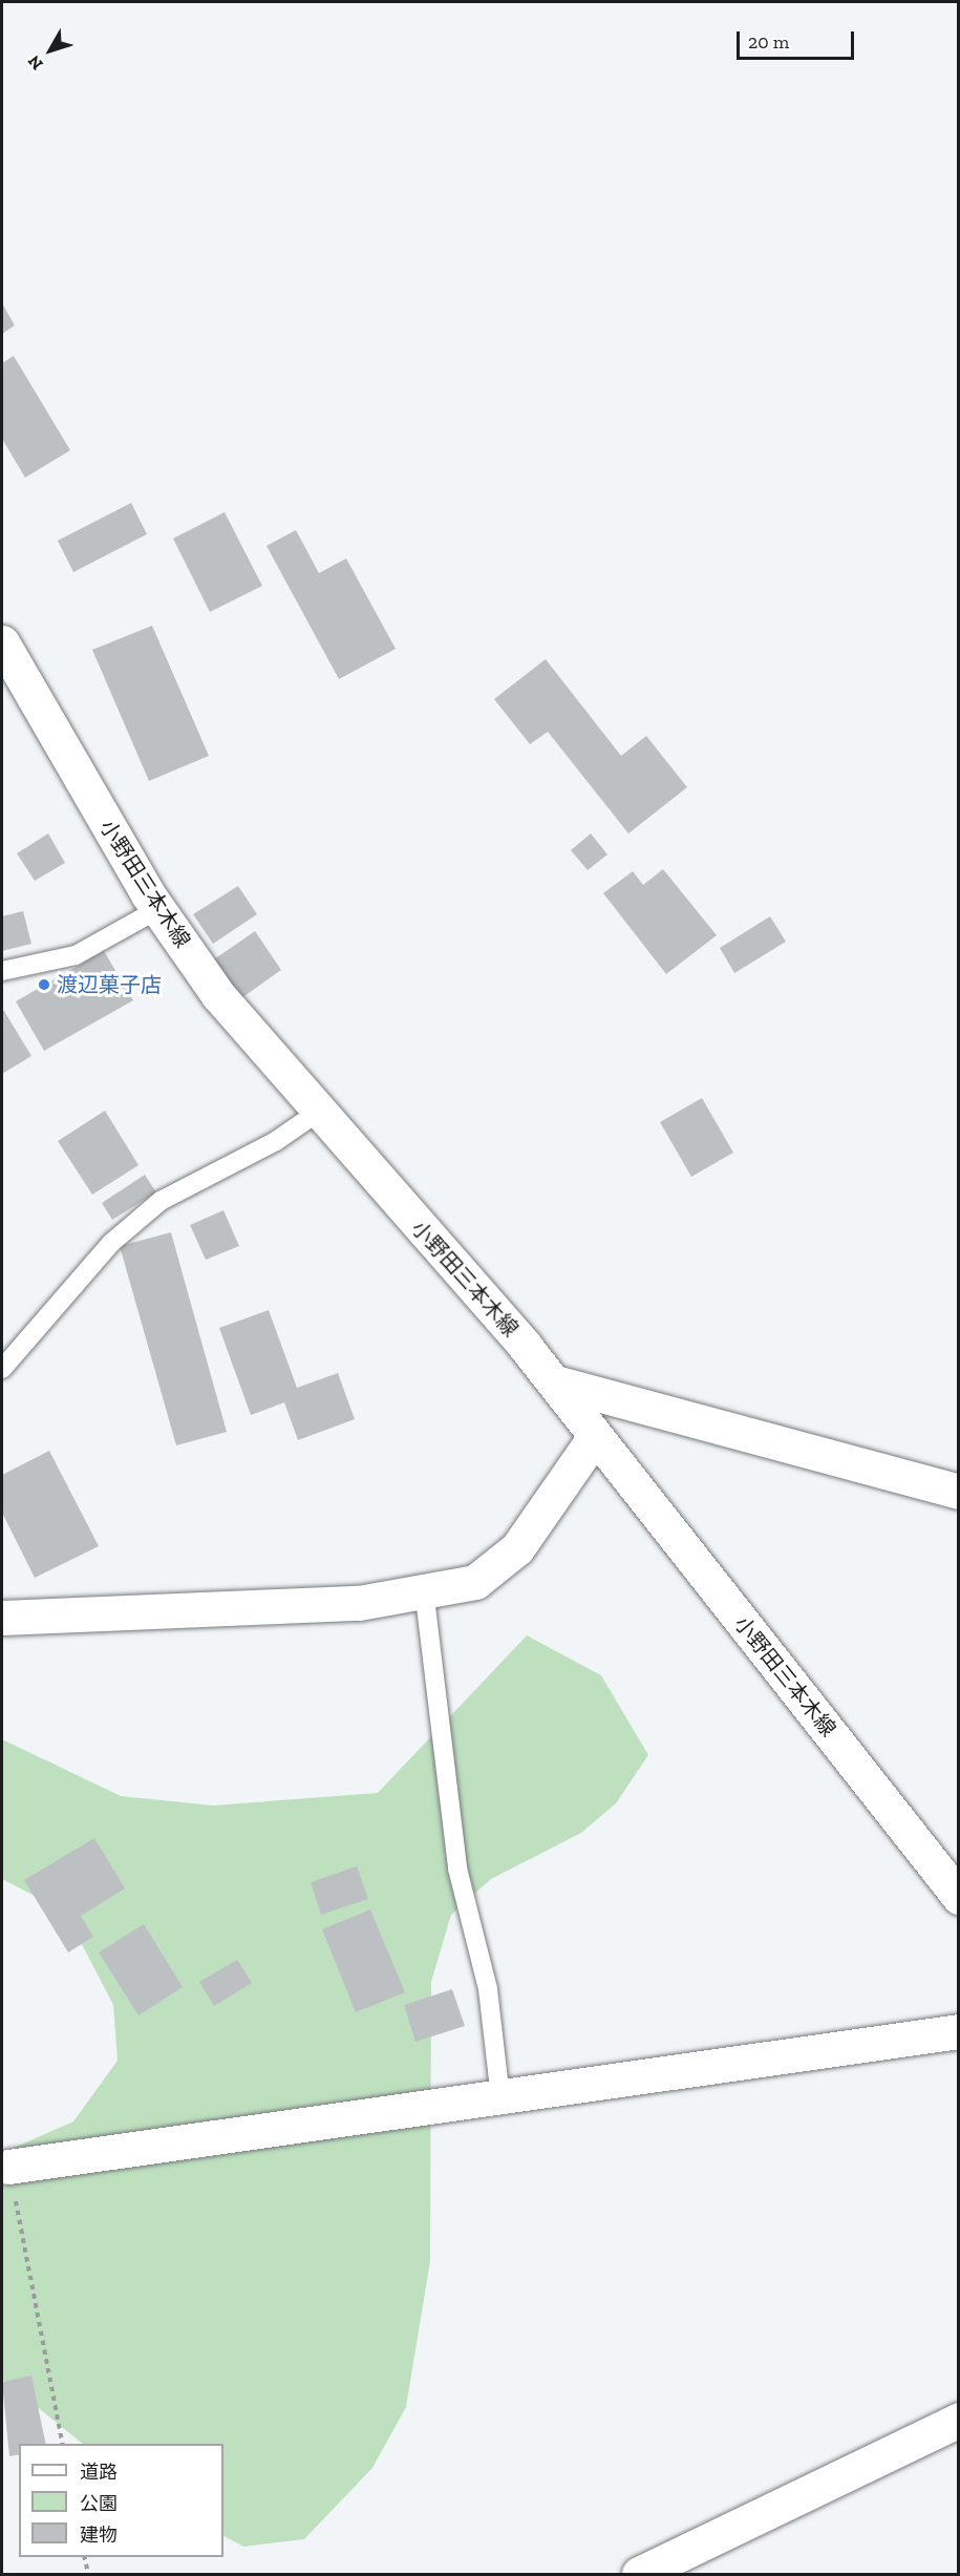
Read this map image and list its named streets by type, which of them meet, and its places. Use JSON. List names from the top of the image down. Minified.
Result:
{"streets":{"street":["小野田三本木線"]},"places":["渡辺菓子店"],"legend":["道路","公園","建物"],"scale_bar":"20 m","north":"bottom left"}
